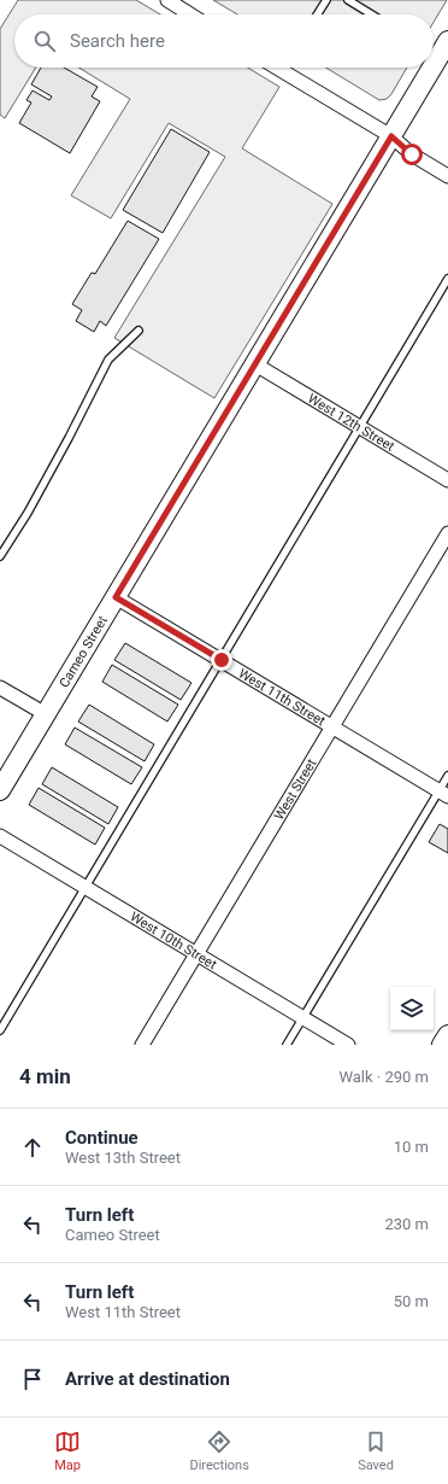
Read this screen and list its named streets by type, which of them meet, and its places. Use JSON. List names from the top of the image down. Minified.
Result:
{"streets":{"street":["West 12th Street","Cameo Street","West 11th Street","West Street","West 10th Street"]},"crossings":[["West 12th Street","Cameo Street"],["Cameo Street","West 11th Street"],["West 11th Street","West Street"],["West Street","West 10th Street"]],"page":{"search":"Search here","heading":["4 min","Walk · 290 m"],"list":[["Continue","West 13th Street","10 m"],["Turn left","Cameo Street","230 m"],["Turn left","West 11th Street","50 m"],"Arrive at destination"],"nav":["Map","Directions","Saved"]}}
